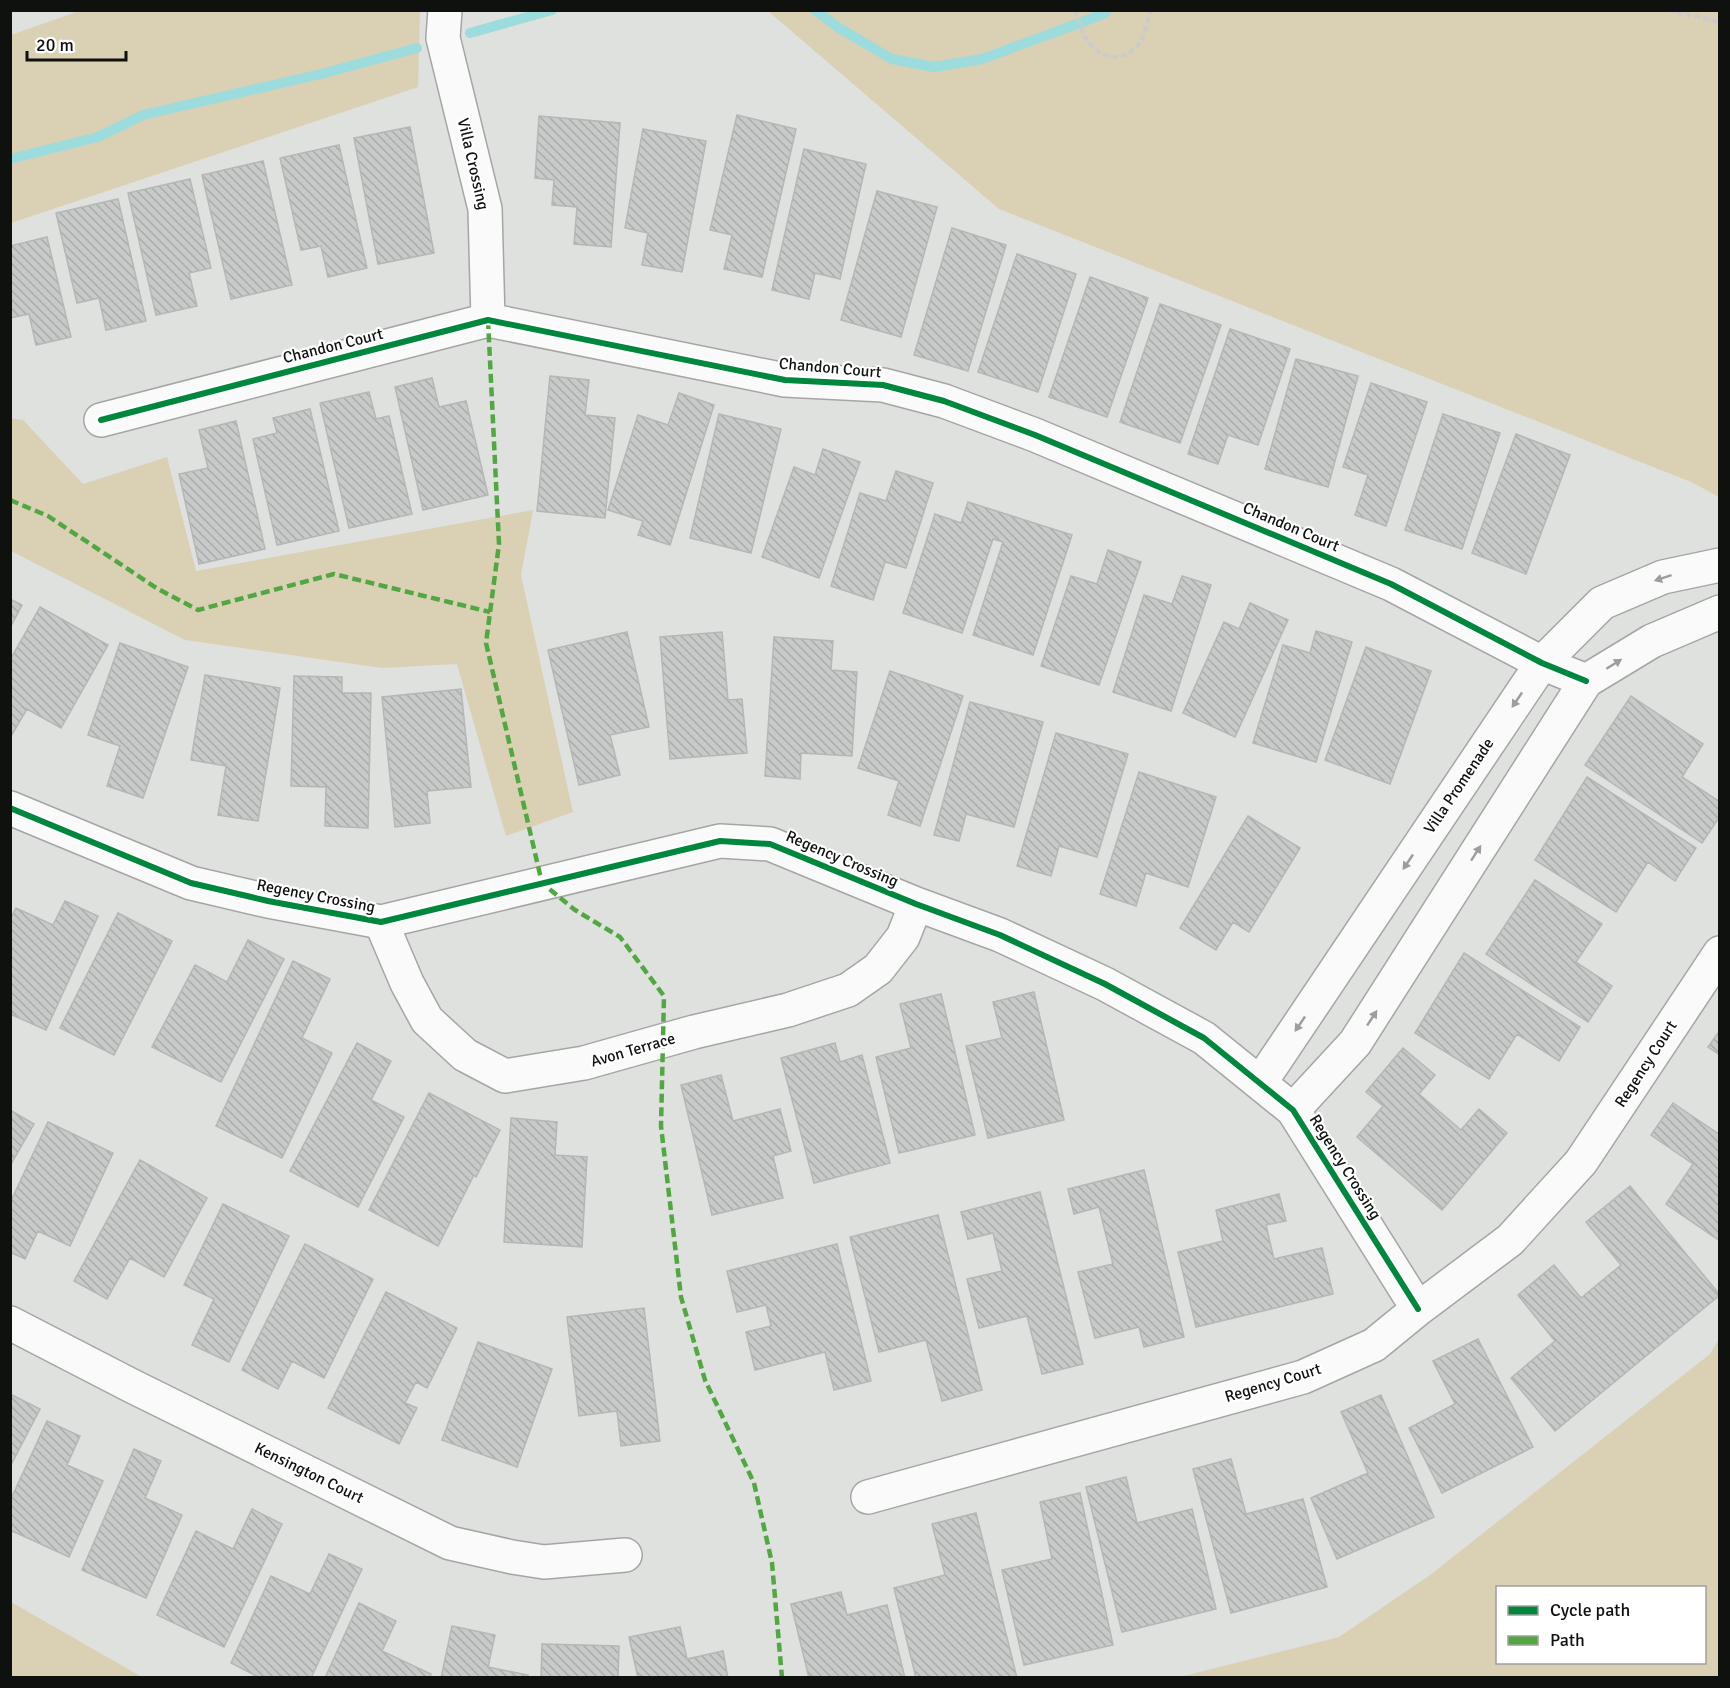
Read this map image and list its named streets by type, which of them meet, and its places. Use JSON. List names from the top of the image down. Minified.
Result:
{"streets":{"street":["Villa Crossing","Chandon Court","Villa Promenade","Regency Crossing","Avon Terrace","Regency Court","Kensington Court"]},"crossings":[["Villa Crossing","Chandon Court"],["Chandon Court","Villa Promenade"],["Villa Promenade","Regency Crossing"],["Regency Crossing","Avon Terrace"],["Regency Crossing","Regency Court"]],"legend":["Cycle path","Path"],"scale_bar":"20 m"}
